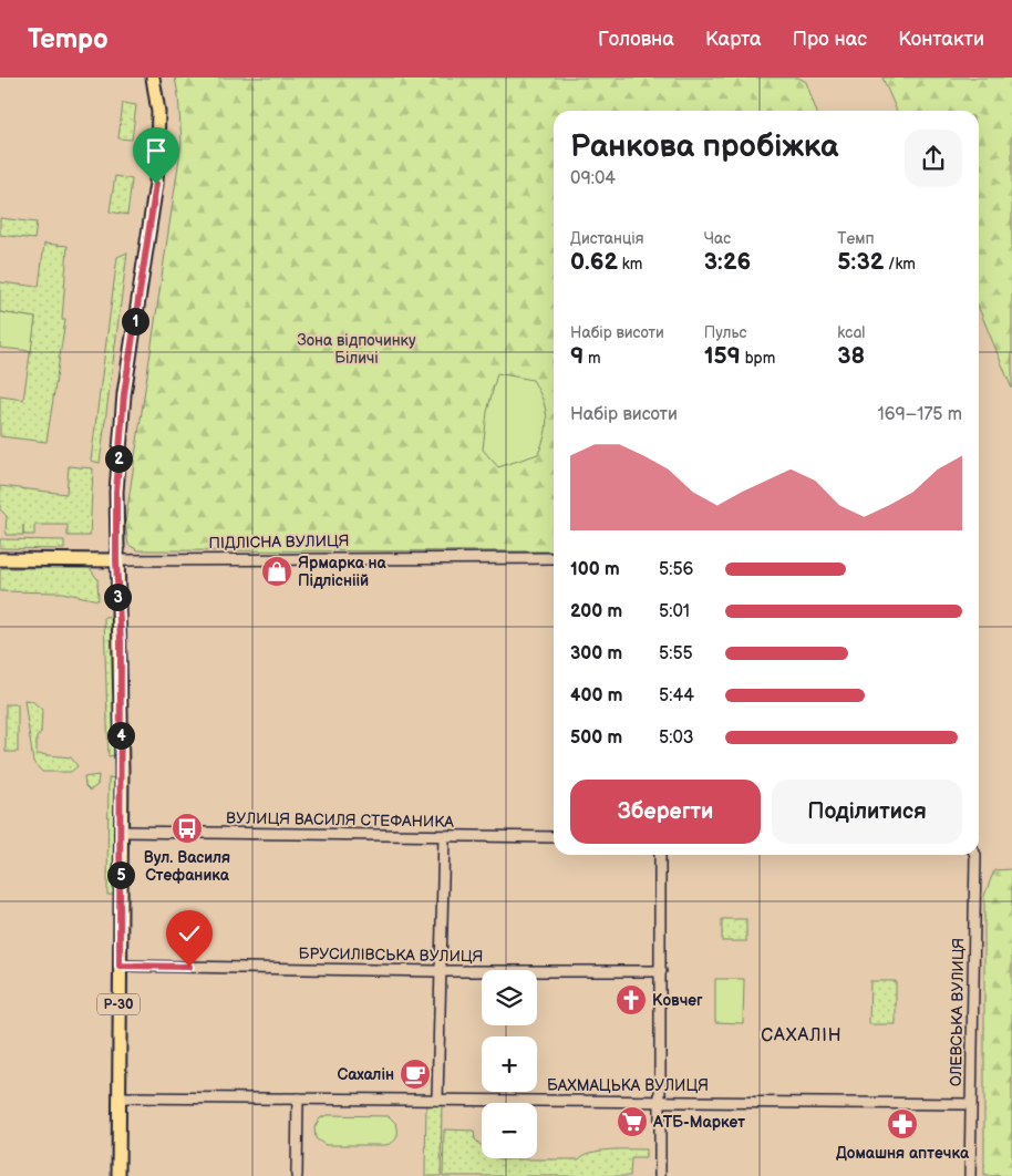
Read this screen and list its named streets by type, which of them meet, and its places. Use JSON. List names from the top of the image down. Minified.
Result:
{"streets":{"main road":["ПІДЛІСНА ВУЛИЦЯ","Р-30"],"street":["ВУЛИЦЯ ВАСИЛЯ СТЕФАНИКА","БРУСИЛІВСЬКА ВУЛИЦЯ","ОЛЕВСЬКА ВУЛИЦЯ","БАХМАЦЬКА ВУЛИЦЯ"]},"crossings":[["ПІДЛІСНА ВУЛИЦЯ","Р-30"],["ВУЛИЦЯ ВАСИЛЯ СТЕФАНИКА","Р-30"],["БРУСИЛІВСЬКА ВУЛИЦЯ","Р-30"],["Р-30","БАХМАЦЬКА ВУЛИЦЯ"],["ОЛЕВСЬКА ВУЛИЦЯ","БАХМАЦЬКА ВУЛИЦЯ"]],"districts":["САХАЛІН"],"parks":["Зона відпочинку Біличі"],"places":{"shop":["Ярмарка на Підлісніій"],"bus stop":["Вул. Василя Стефаника"],"church":["Ковчег"],"cafe":["Сахалін"],"supermarket":["АТБ-Маркет"],"pharmacy":["Домашня аптечка"]},"page":{"header":"Tempo","nav":["Головна","Карта","Про нас","Контакти"],"heading":["Ранкова пробіжка","09:04"],"stats":[["Дистанція","0.62 km"],["Час","3:26"],["Темп","5:32 /km"],["Набір висоти","9 m"],["Пульс","159 bpm"],["kcal","38"]],"pins":["1","2","3","4","5"],"chart":["Набір висоти","169–175 m"],"list":[{"name":"100 m","note":"5:56"},{"name":"200 m","note":"5:01"},{"name":"300 m","note":"5:55"},{"name":"400 m","note":"5:44"},{"name":"500 m","note":"5:03"}],"buttons":["Зберегти","Поділитися"],"map_buttons":["+","−"]}}
